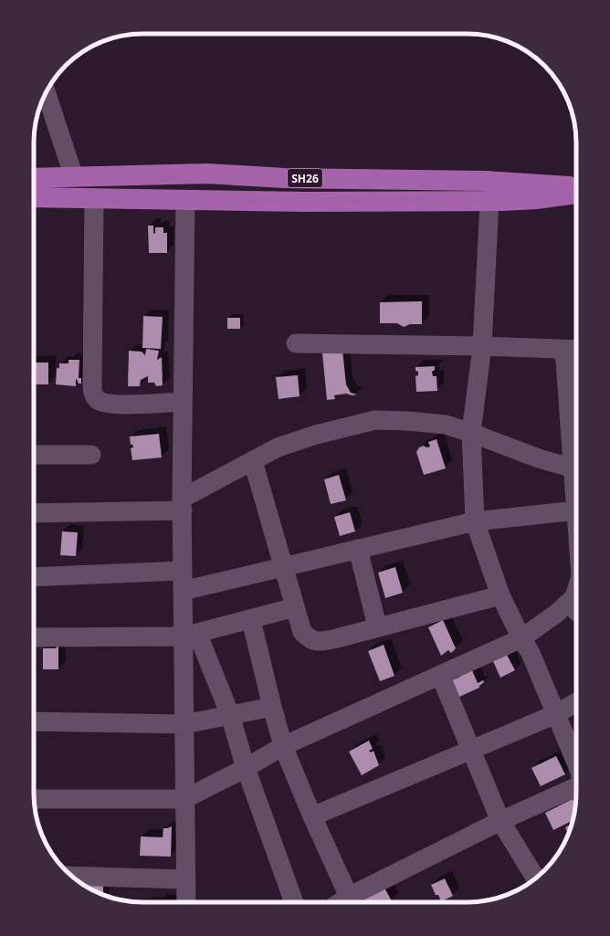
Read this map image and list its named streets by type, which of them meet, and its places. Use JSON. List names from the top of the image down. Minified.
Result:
{"streets":{"main road":["SH26"]}}
